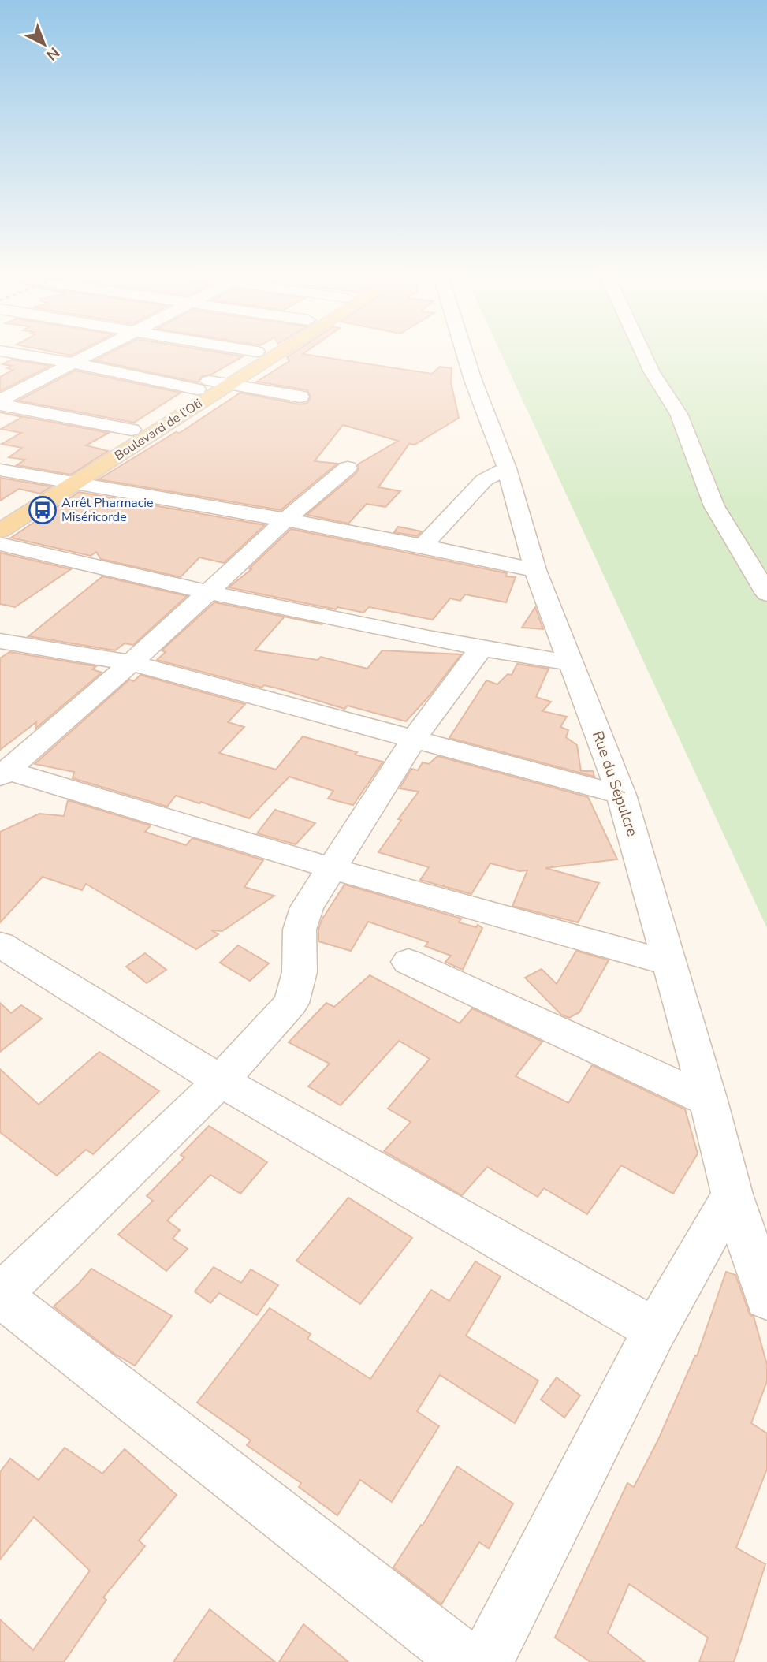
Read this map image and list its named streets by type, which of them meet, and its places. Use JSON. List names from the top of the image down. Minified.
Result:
{"streets":{"main road":["Boulevard de l'Oti"],"street":["Rue du Sépulcre"]},"places":{"bus stop":["Arrêt Pharmacie Miséricorde"]},"north":"bottom right"}
